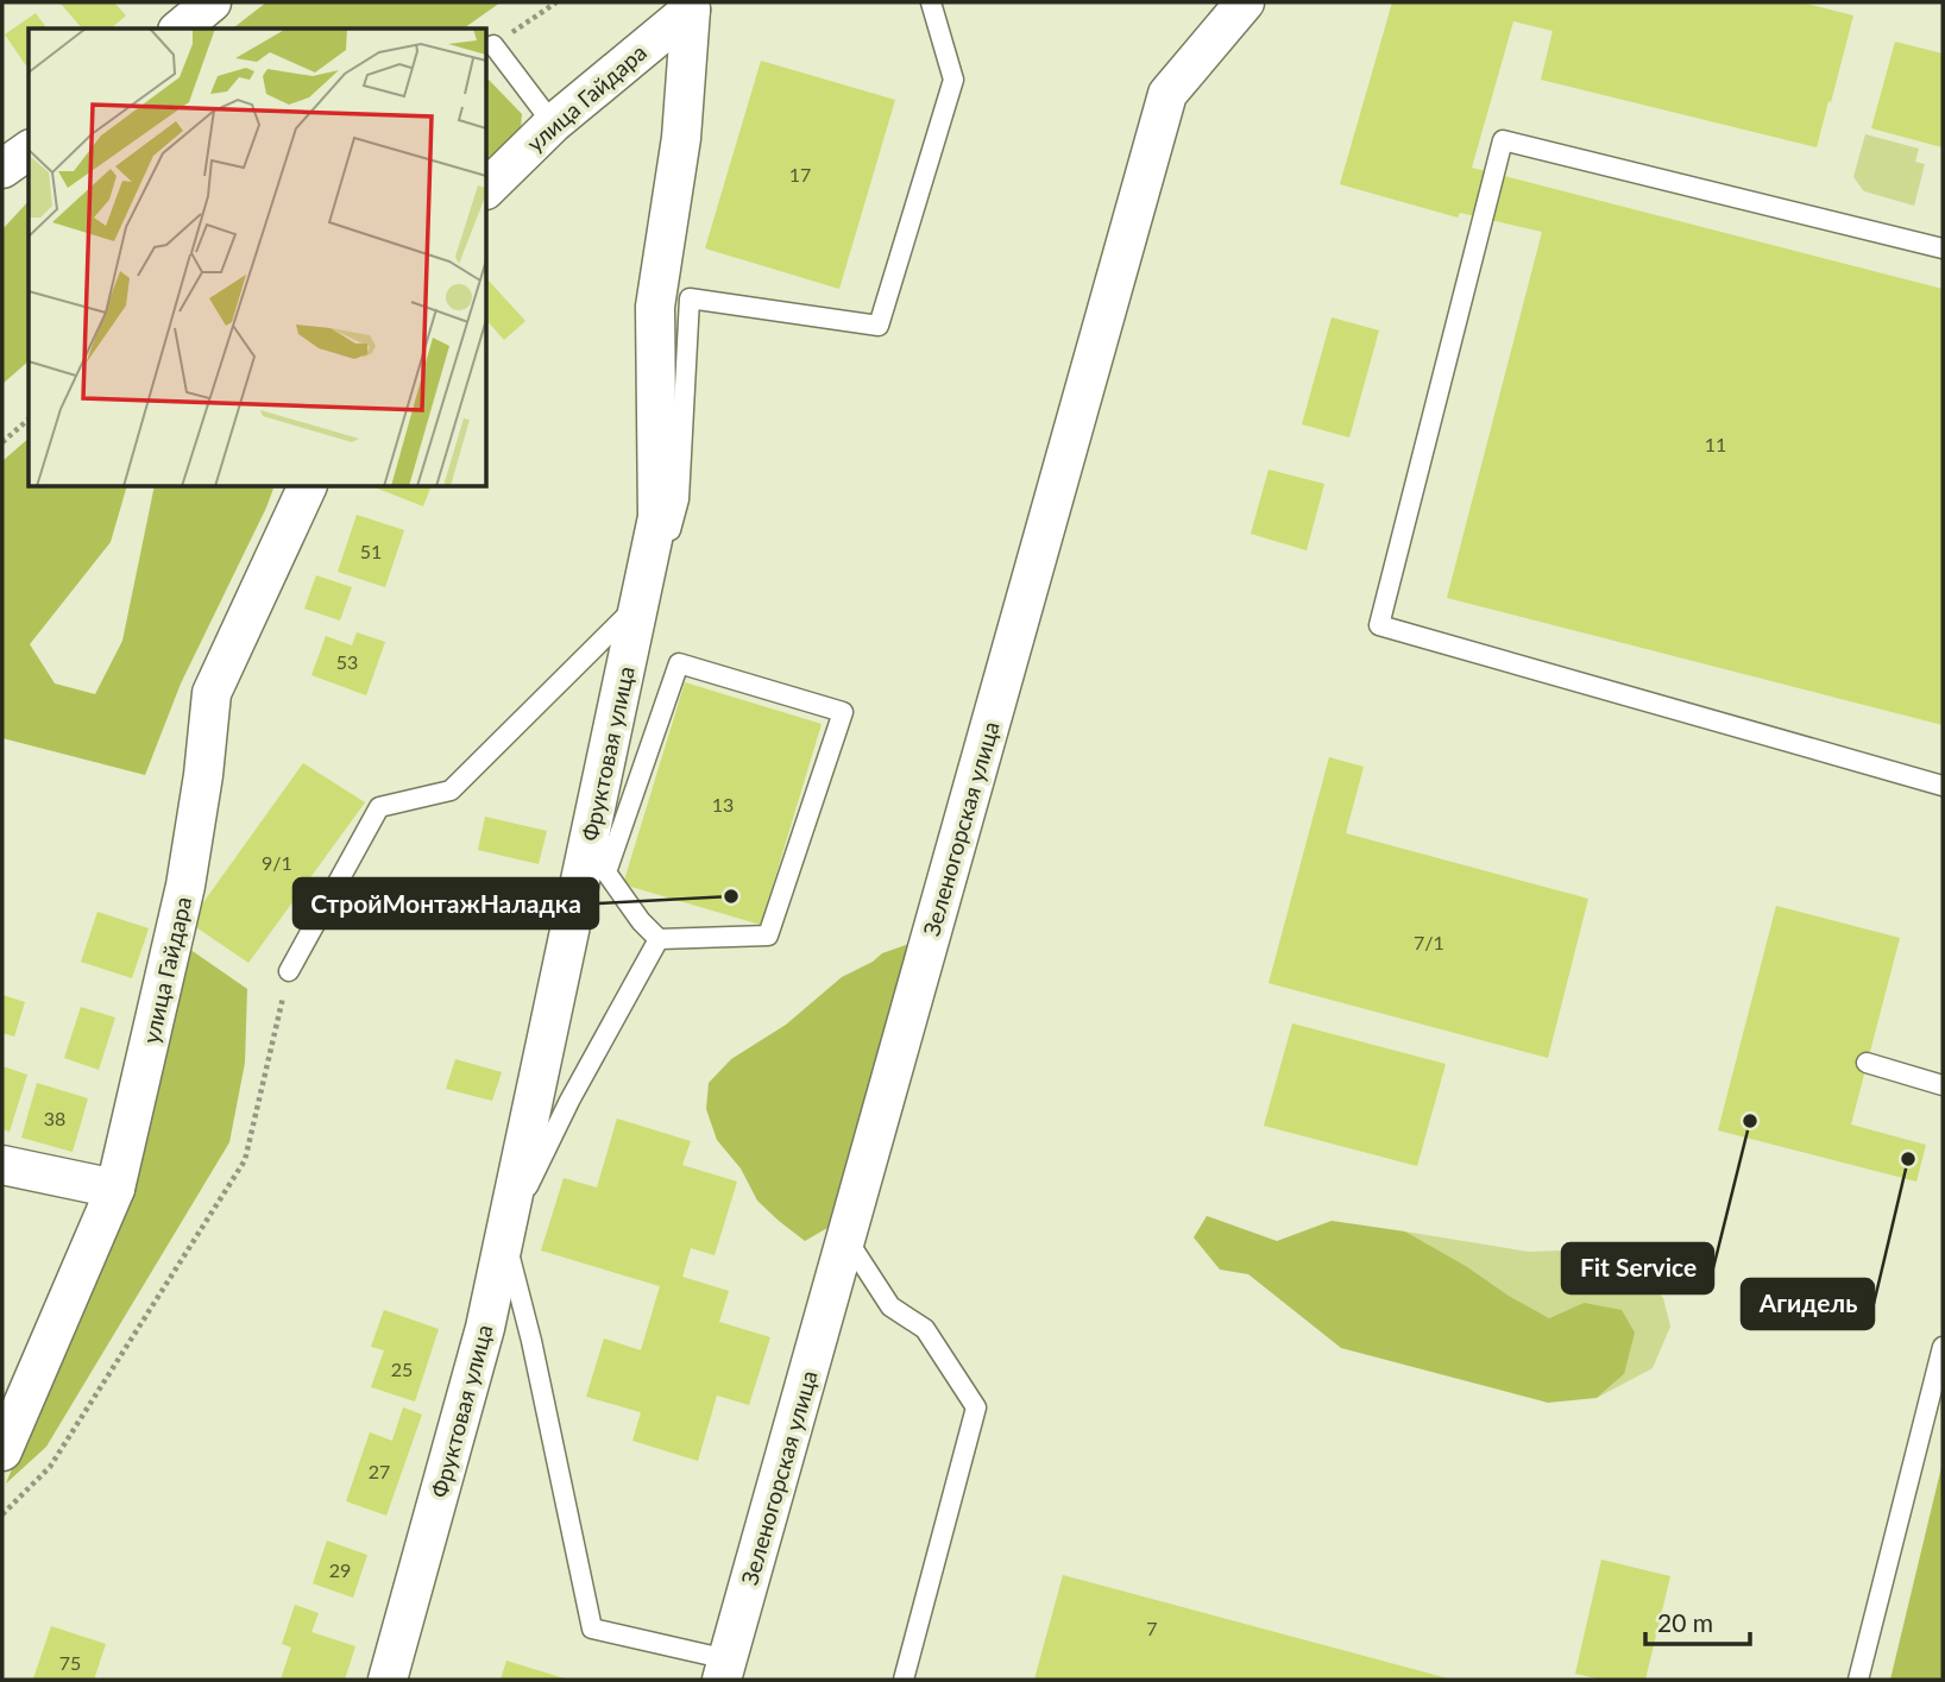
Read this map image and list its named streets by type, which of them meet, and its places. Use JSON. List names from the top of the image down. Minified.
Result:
{"streets":{"street":["улица Гайдара","Фруктовая улица","Зеленогорская улица"]},"crossings":[["улица Гайдара","Фруктовая улица"]],"places":["СтройМонтажНаладка","Fit Service","Агидель"],"house_numbers":["17","11","51","53","13","9/1","7/1","38","25","27","29","7","75"],"scale_bar":"20 m"}
